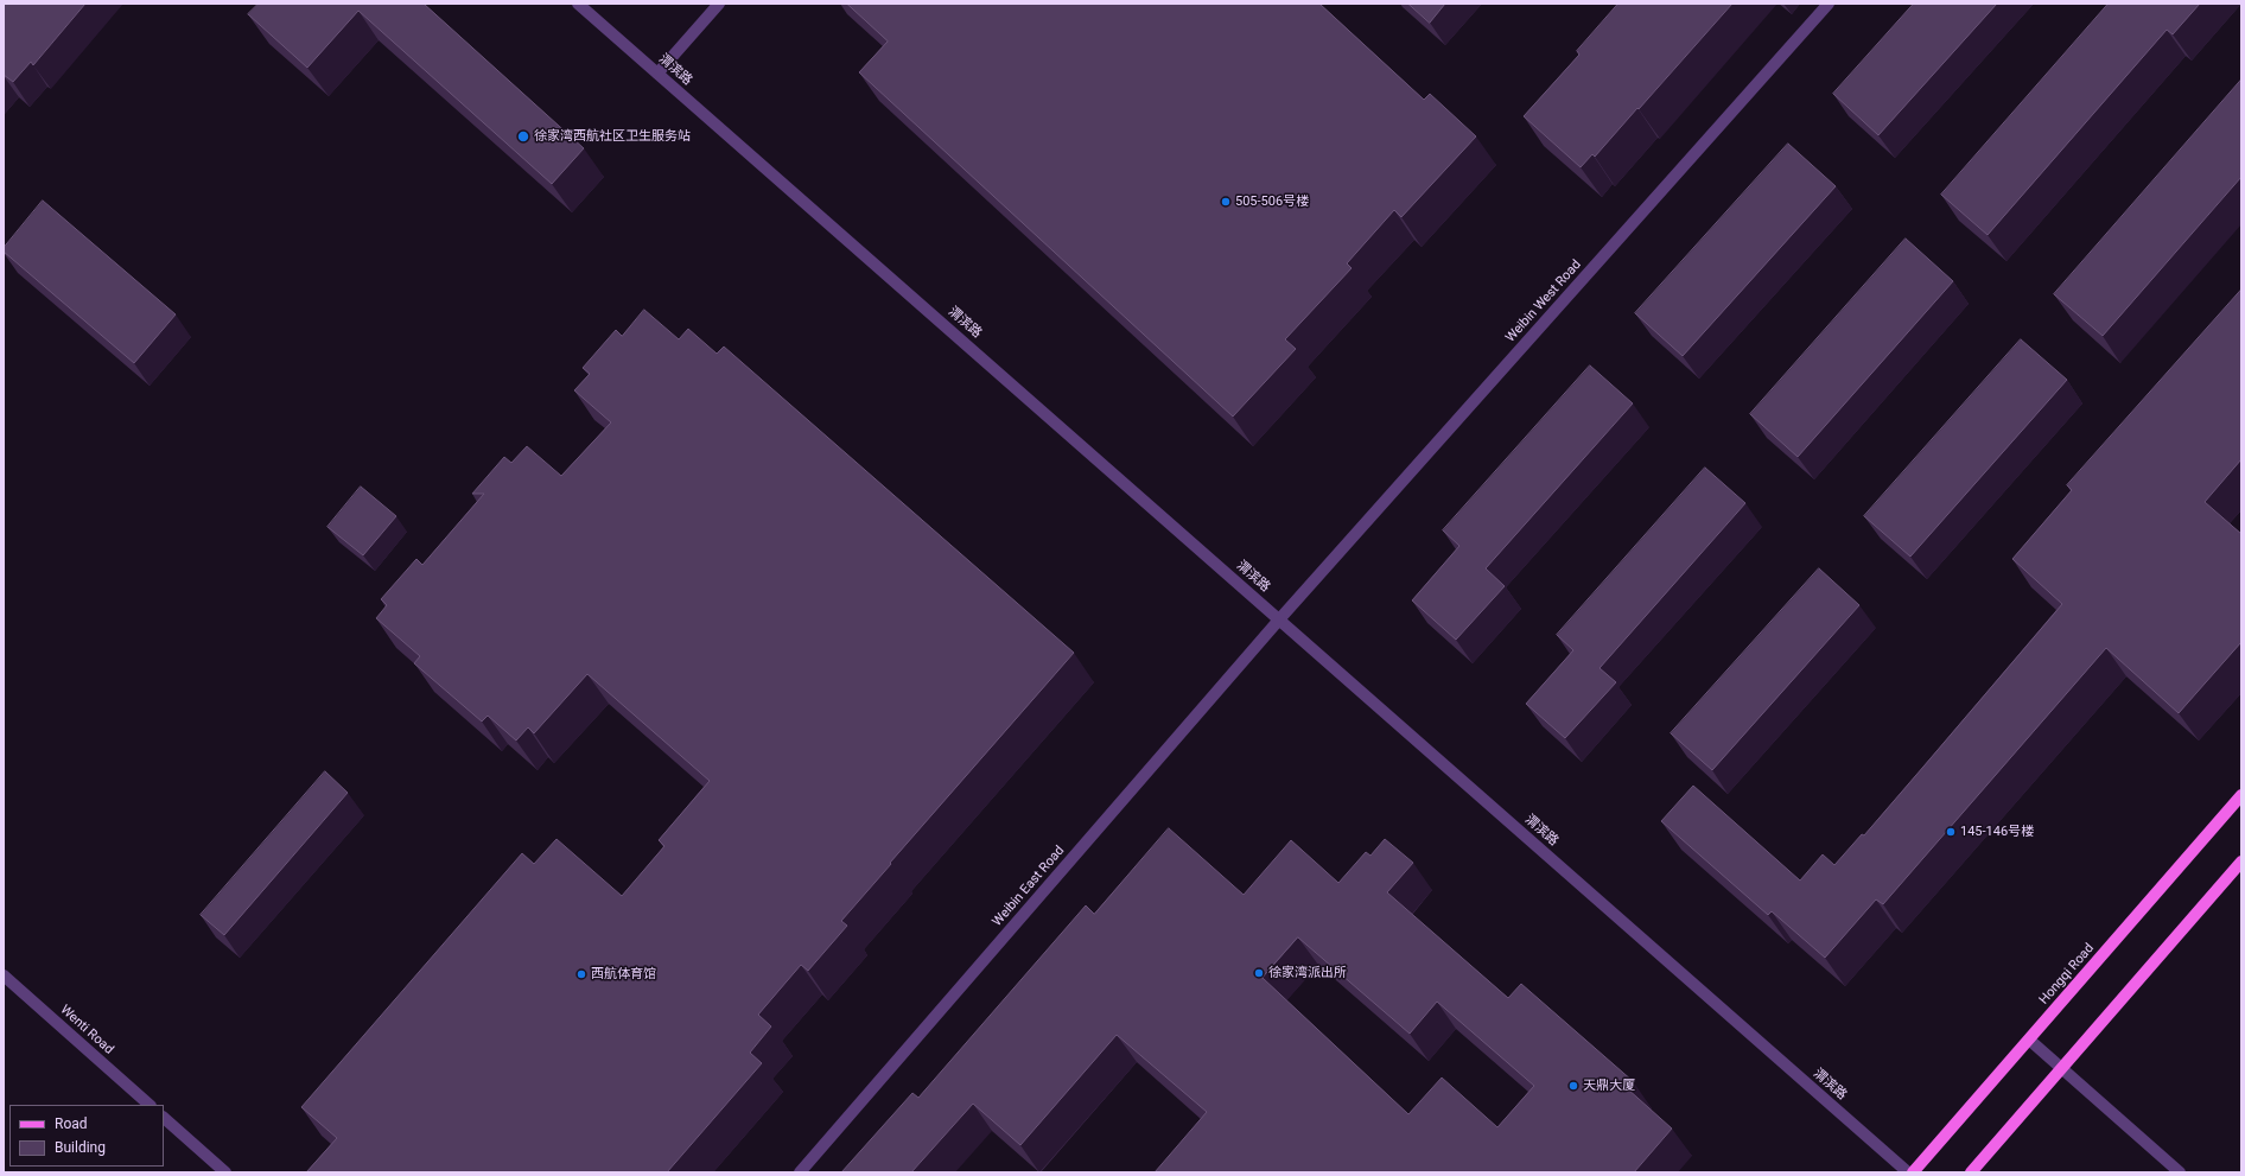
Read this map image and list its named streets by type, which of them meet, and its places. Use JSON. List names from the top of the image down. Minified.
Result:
{"streets":{"main road":["Hongqi Road"],"street":["渭滨路","Weibin West Road","Weibin East Road","Wenti Road"]},"crossings":[["渭滨路","Weibin West Road"],["渭滨路","Weibin East Road"],["Weibin West Road","Weibin East Road"]],"places":["徐家湾西航社区卫生服务站","505-506号楼","145-146号楼","徐家湾派出所","西航体育馆","天鼎大厦"],"legend":["Road","Building"]}
